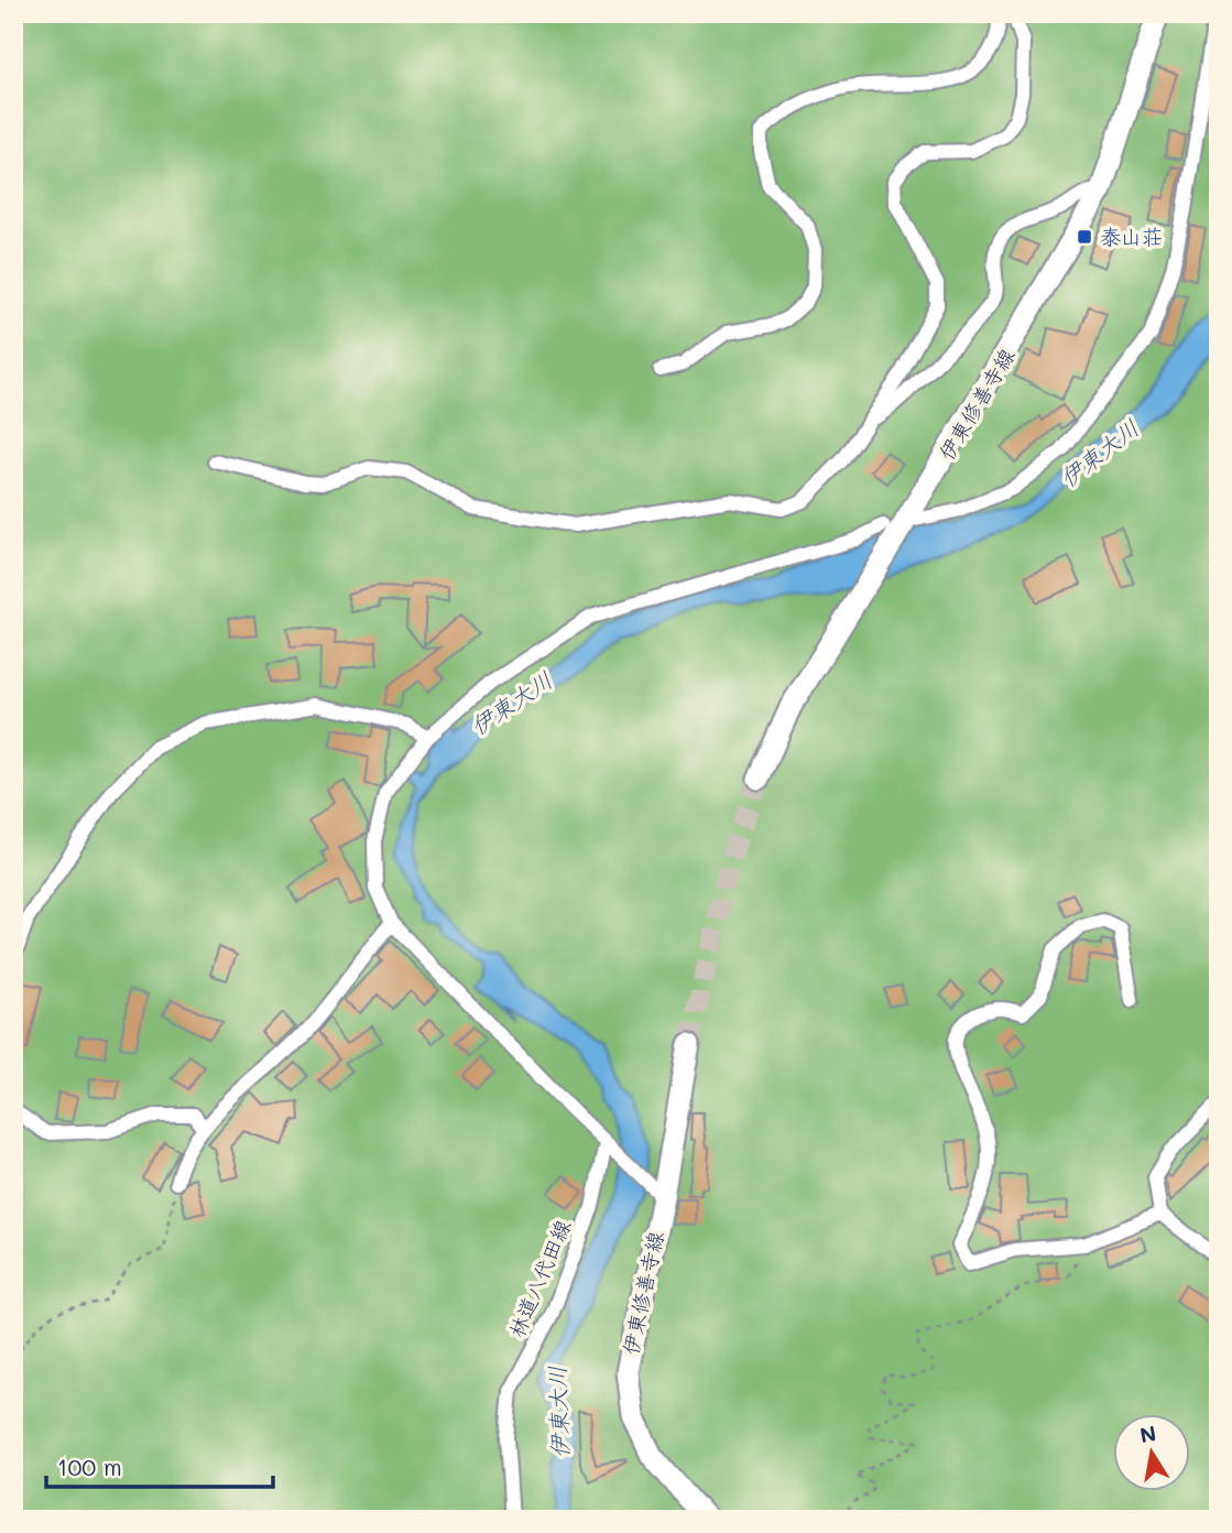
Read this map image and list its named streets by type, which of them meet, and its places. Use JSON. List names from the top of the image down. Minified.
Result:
{"streets":{"main road":["伊東修善寺線"],"street":["林道八代田線"]},"water":["伊東大川"],"places":{"transit":["泰山荘"]},"scale_bar":"100 m","north":"top"}
